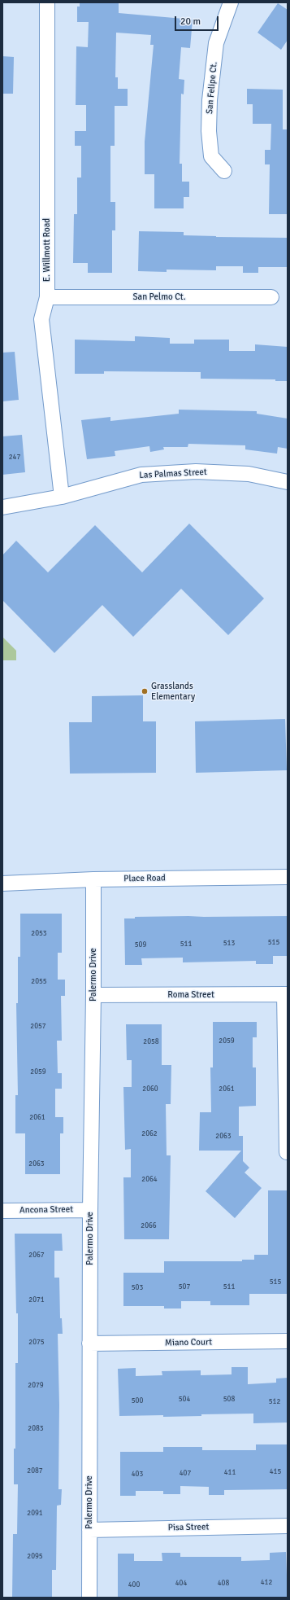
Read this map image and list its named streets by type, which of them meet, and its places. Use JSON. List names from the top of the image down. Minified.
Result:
{"streets":{"street":["San Felipe Ct.","E. Willmott Road","San Pelmo Ct.","Las Palmas Street","Place Road","Palermo Drive","Roma Street","Ancona Street","Miano Court","Pisa Street"]},"crossings":[["E. Willmott Road","San Pelmo Ct."],["E. Willmott Road","Las Palmas Street"],["Place Road","Palermo Drive"],["Palermo Drive","Roma Street"],["Palermo Drive","Ancona Street"],["Palermo Drive","Miano Court"],["Palermo Drive","Pisa Street"]],"places":["Grasslands Elementary"],"house_numbers":["247","2053","515","513","511","509","2055","2057","2059","2058","2059","2060","2061","2061","2062","2063","2063","2064","2066","2067","515","507","511","503","2071","2075","2079","504","508","500","512","2083","2087","415","411","407","403","2091","2095","412","404","408","400"],"scale_bar":"20 m"}
